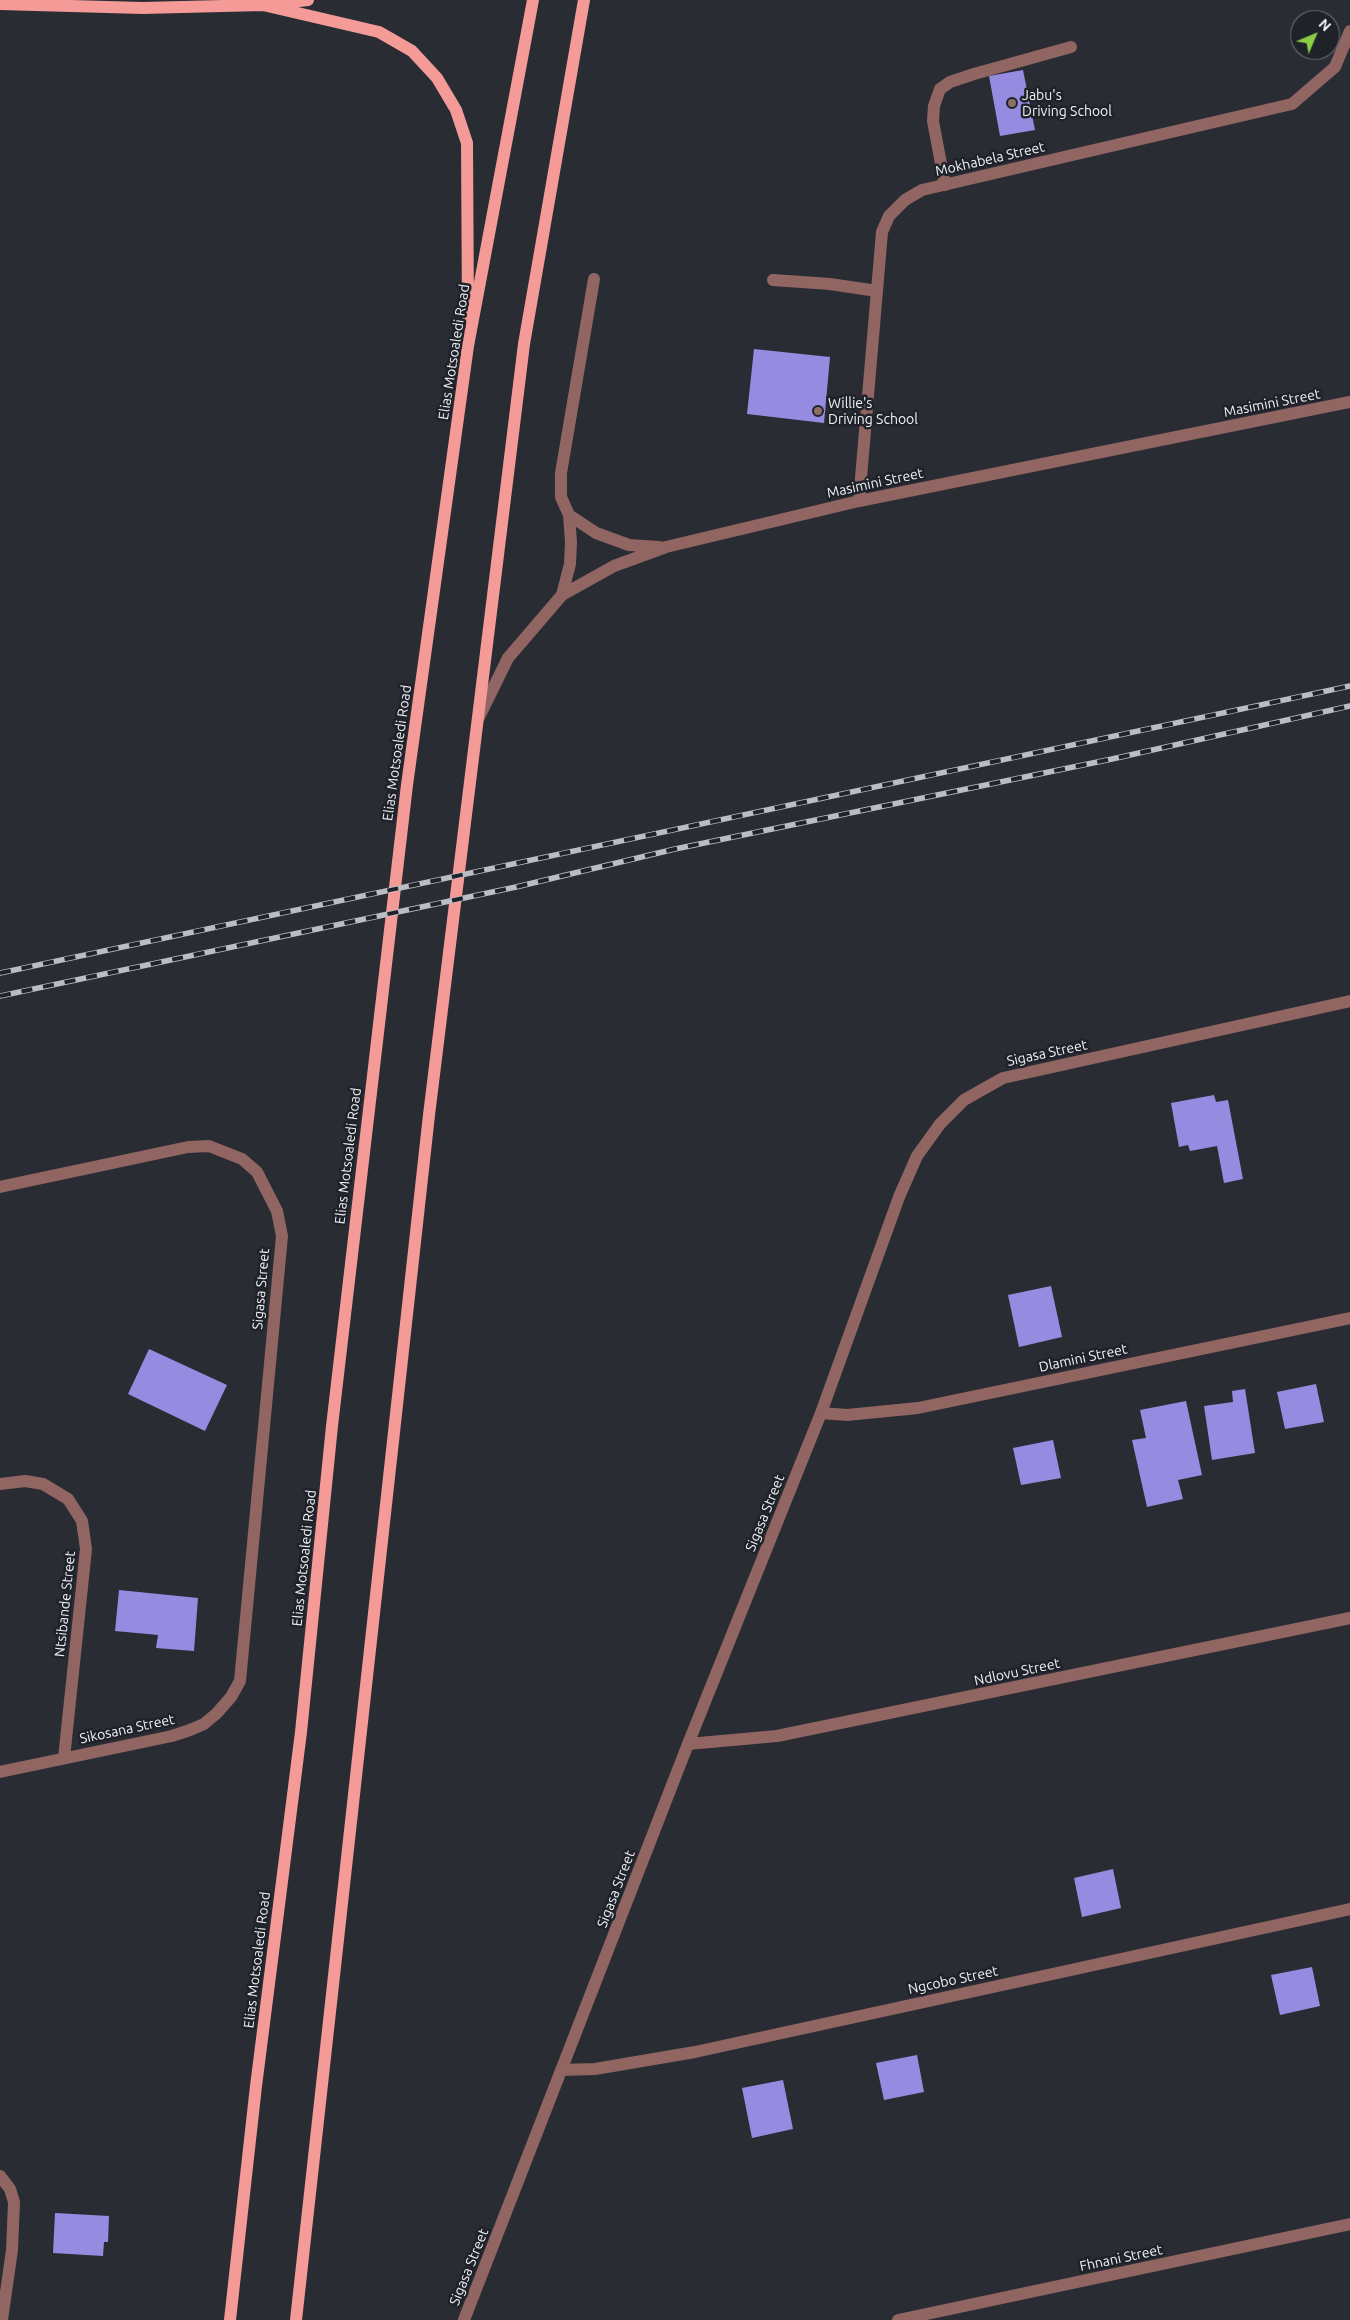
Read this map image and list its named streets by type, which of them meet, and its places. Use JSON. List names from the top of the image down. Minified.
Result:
{"streets":{"main road":["Elias Motsoaledi Road"],"street":["Mokhabela Street","Masimini Street","Sigasa Street","Dlamini Street","Ntsibande Street","Ndlovu Street","Sikosana Street","Ngcobo Street","Fhnani Street"]},"crossings":[["Mokhabela Street","Masimini Street"],["Sigasa Street","Dlamini Street"],["Sigasa Street","Ndlovu Street"],["Sigasa Street","Sikosana Street"],["Sigasa Street","Ngcobo Street"],["Ntsibande Street","Sikosana Street"]],"places":["Jabu's Driving School","Willie's Driving School"],"north":"top right"}
